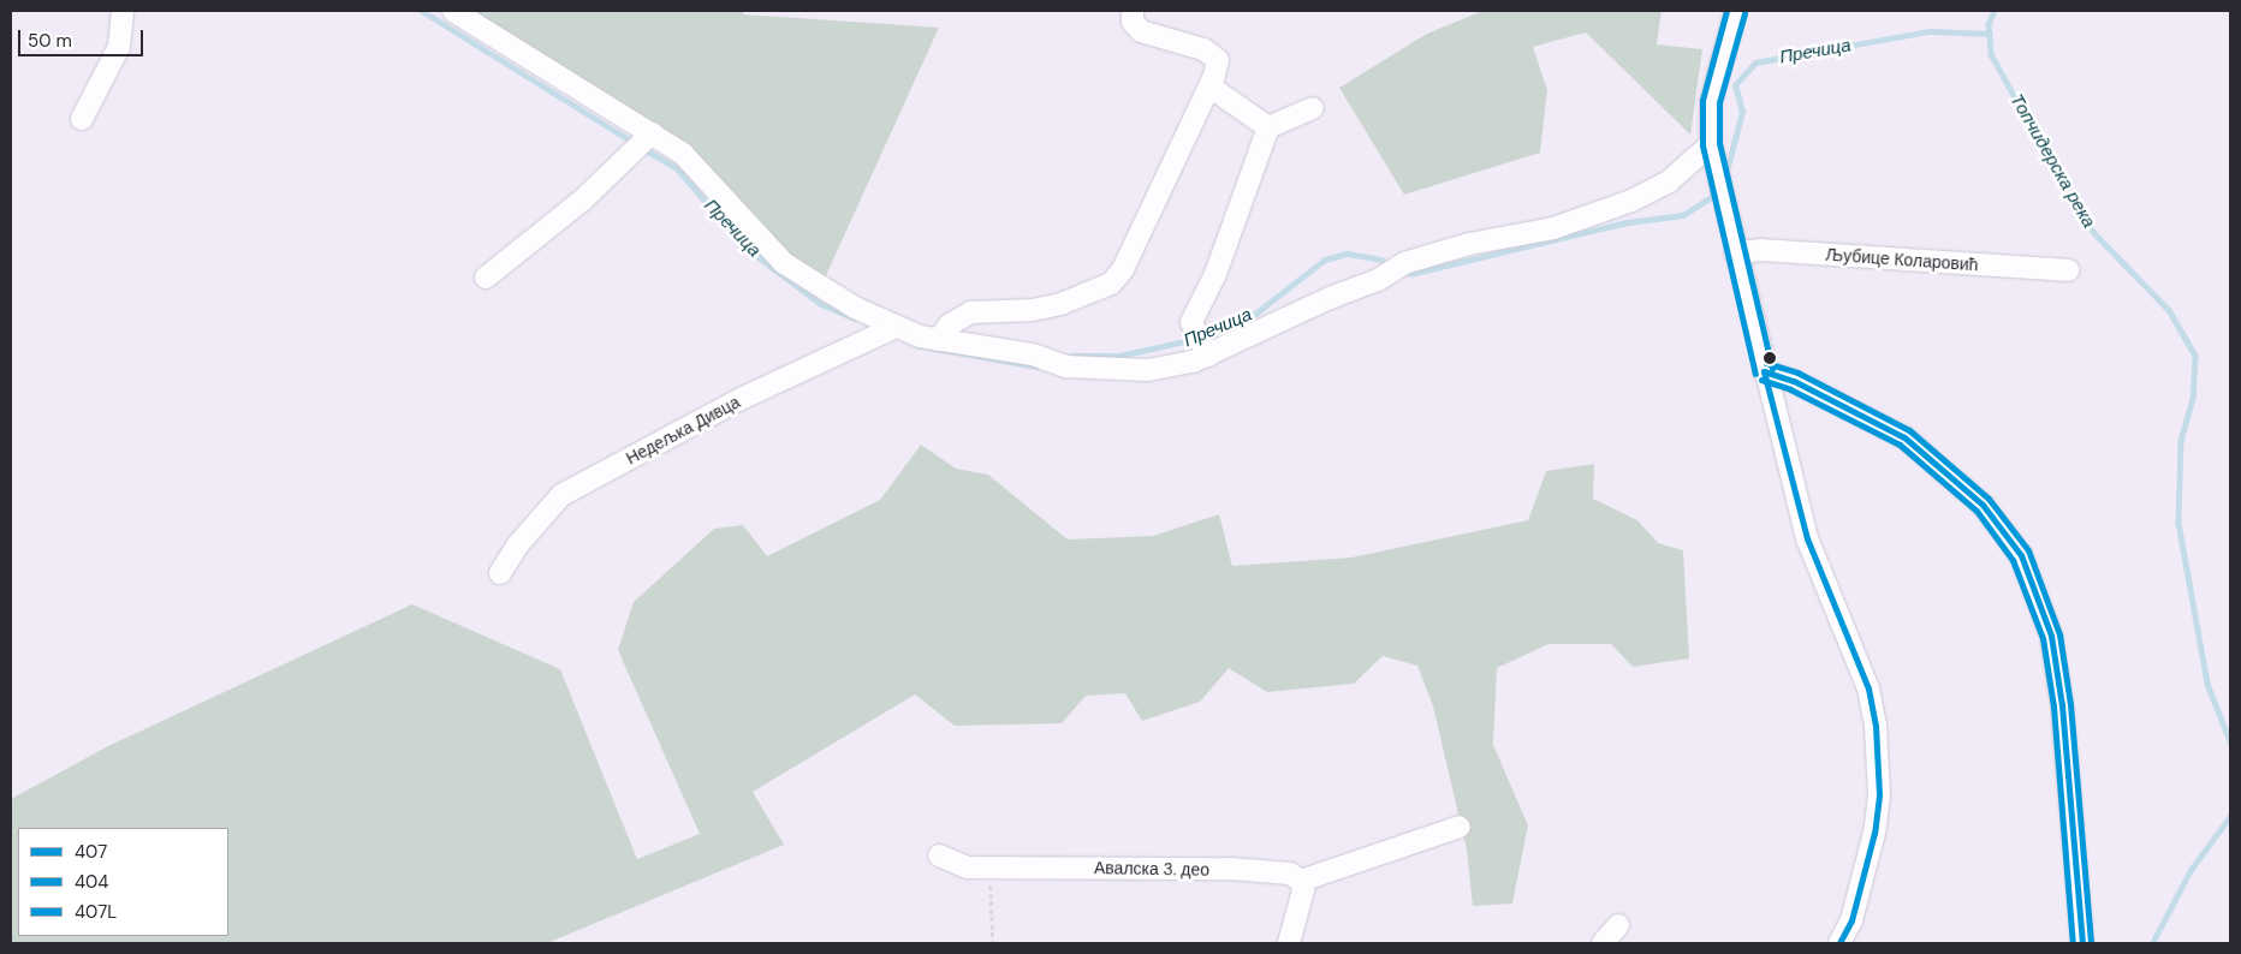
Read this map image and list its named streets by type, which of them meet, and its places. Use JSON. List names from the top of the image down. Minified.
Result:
{"streets":{"street":["Љубице Коларовић","Недељка Дивца","Авалска 3. део"]},"water":["Пречица","Топчидерска река"],"lines":["transit line 404","transit line 407L","transit line 407"],"legend":["407","404","407L"],"scale_bar":"50 m"}
